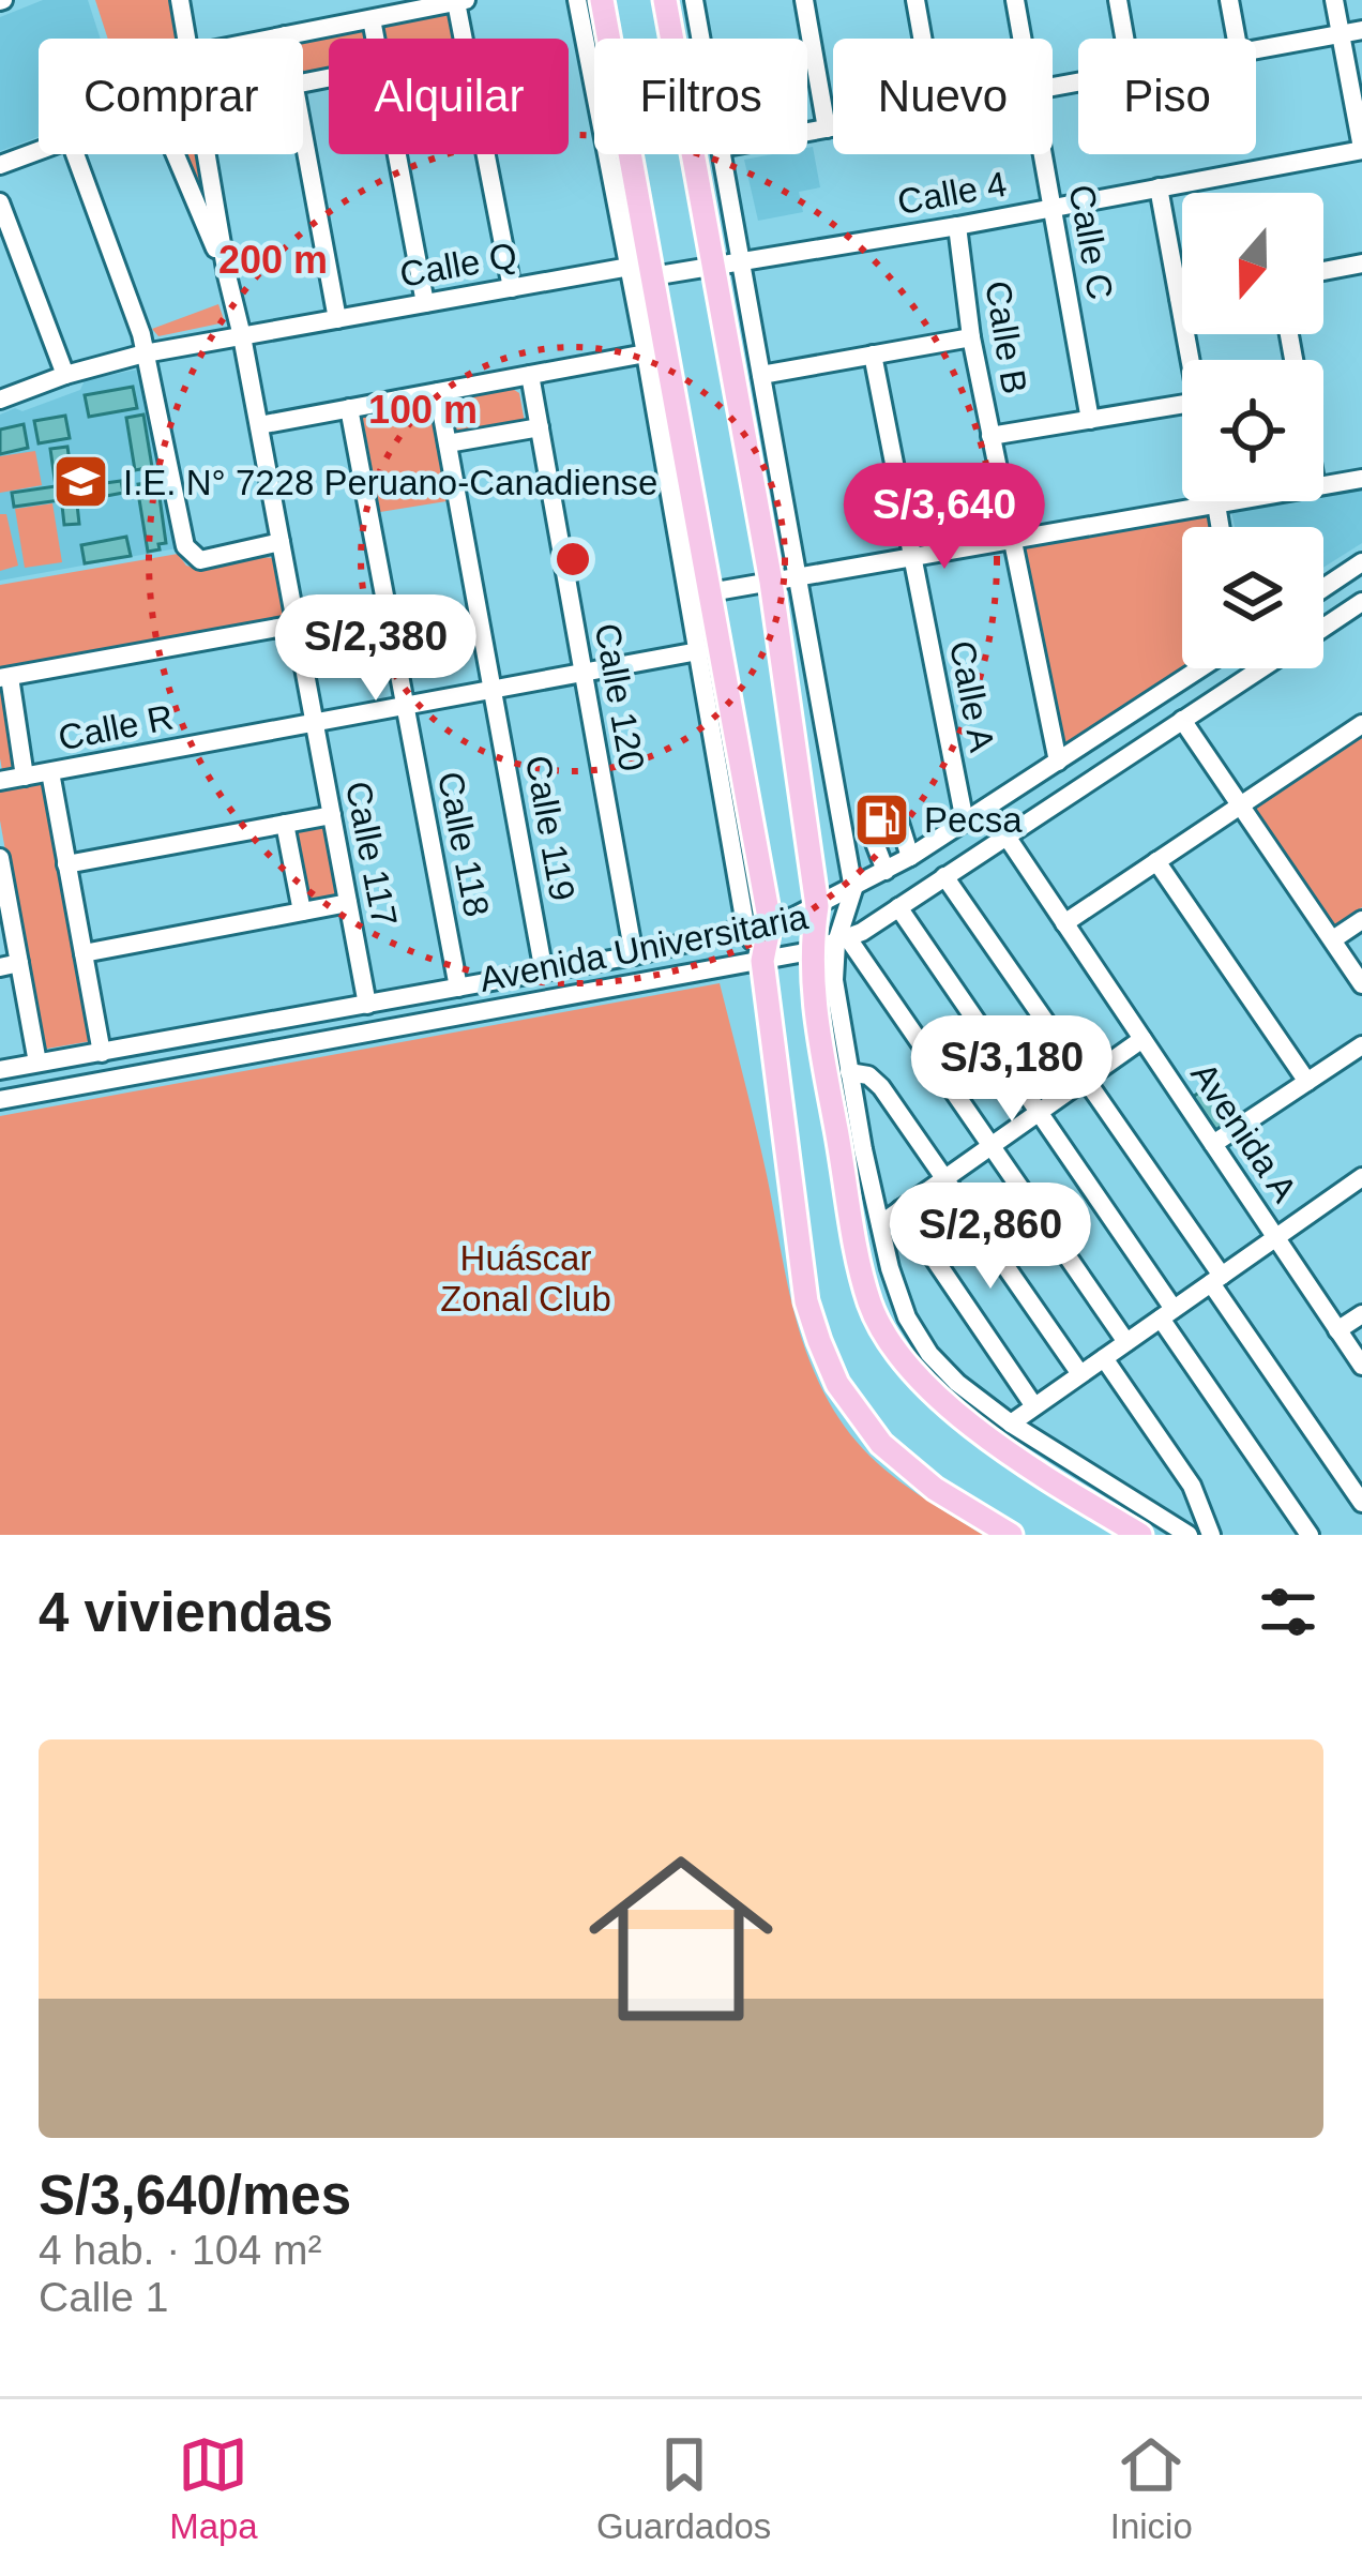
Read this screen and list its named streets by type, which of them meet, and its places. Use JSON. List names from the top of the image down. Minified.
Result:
{"streets":{"street":["Calle 4","Calle C","Calle Q","Calle B","Calle A","Calle 120","Calle R","Calle 119","Calle 118","Calle 117","Avenida Universitaria","Avenida A"]},"crossings":[["Calle 4","Calle C"],["Calle 4","Calle Q"],["Calle 4","Calle B"],["Calle Q","Calle 117"],["Calle B","Avenida Universitaria"],["Calle A","Avenida Universitaria"],["Calle 120","Calle R"],["Calle 120","Avenida Universitaria"],["Calle R","Calle 119"],["Calle R","Calle 118"],["Calle R","Calle 117"],["Calle 119","Avenida Universitaria"],["Calle 118","Avenida Universitaria"],["Calle 117","Avenida Universitaria"],["Avenida Universitaria","Avenida A"]],"parks":["Huáscar Zonal Club"],"places":{"school or university":["I.E. N° 7228 Peruano-Canadiense"],"fuel station":["Pecsa"]},"north":"bottom","page":{"chip":["Comprar","Alquilar","Filtros","Nuevo","Piso"],"price":["S/3,640","S/2,380","S/3,180","S/2,860"],"heading":"4 viviendas","list":[{"name":"S/3,640/mes","note":"4 hab. · 104 m² · Calle 1"}],"tabs":["Mapa","Guardados","Inicio"]},"rings":["200 m","100 m"]}
